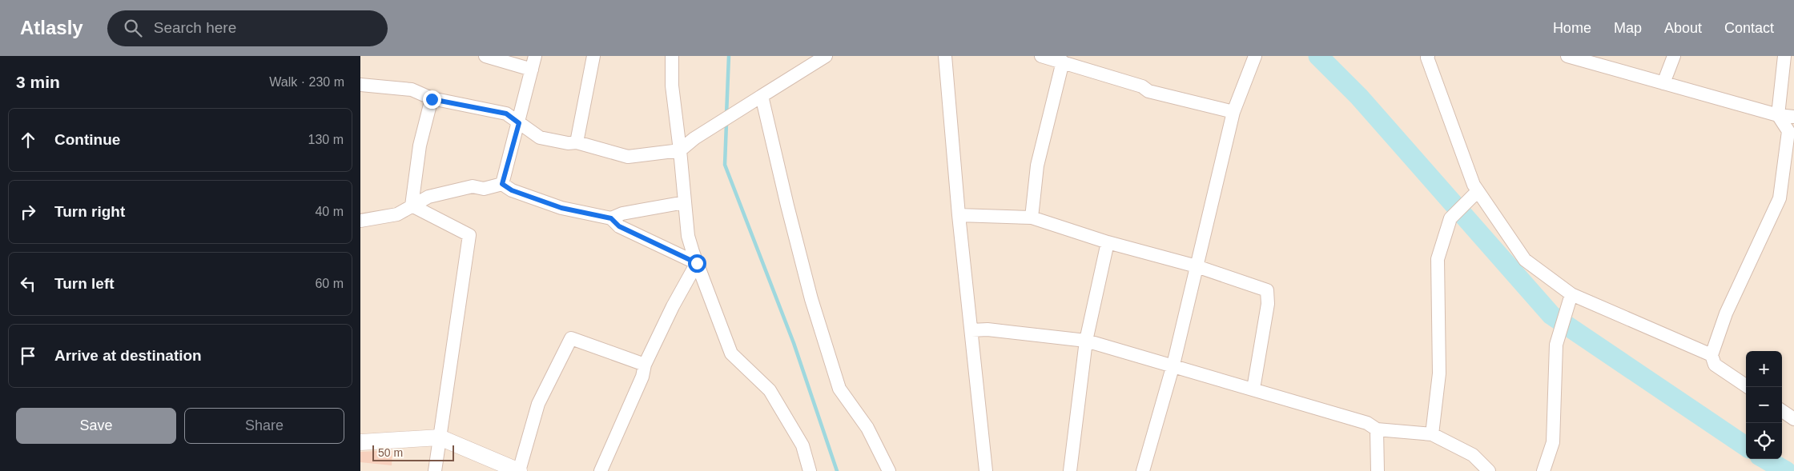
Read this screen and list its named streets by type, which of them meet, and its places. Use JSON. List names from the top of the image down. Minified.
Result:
{"scale_bar":"50 m","page":{"header":"Atlasly","search":"Search here","nav":["Home","Map","About","Contact"],"heading":["3 min","Walk · 230 m"],"list":[["Continue","130 m"],["Turn right","40 m"],["Turn left","60 m"],"Arrive at destination"],"map_buttons":["+","−"],"buttons":["Save","Share"],"scale":"50 m"}}
